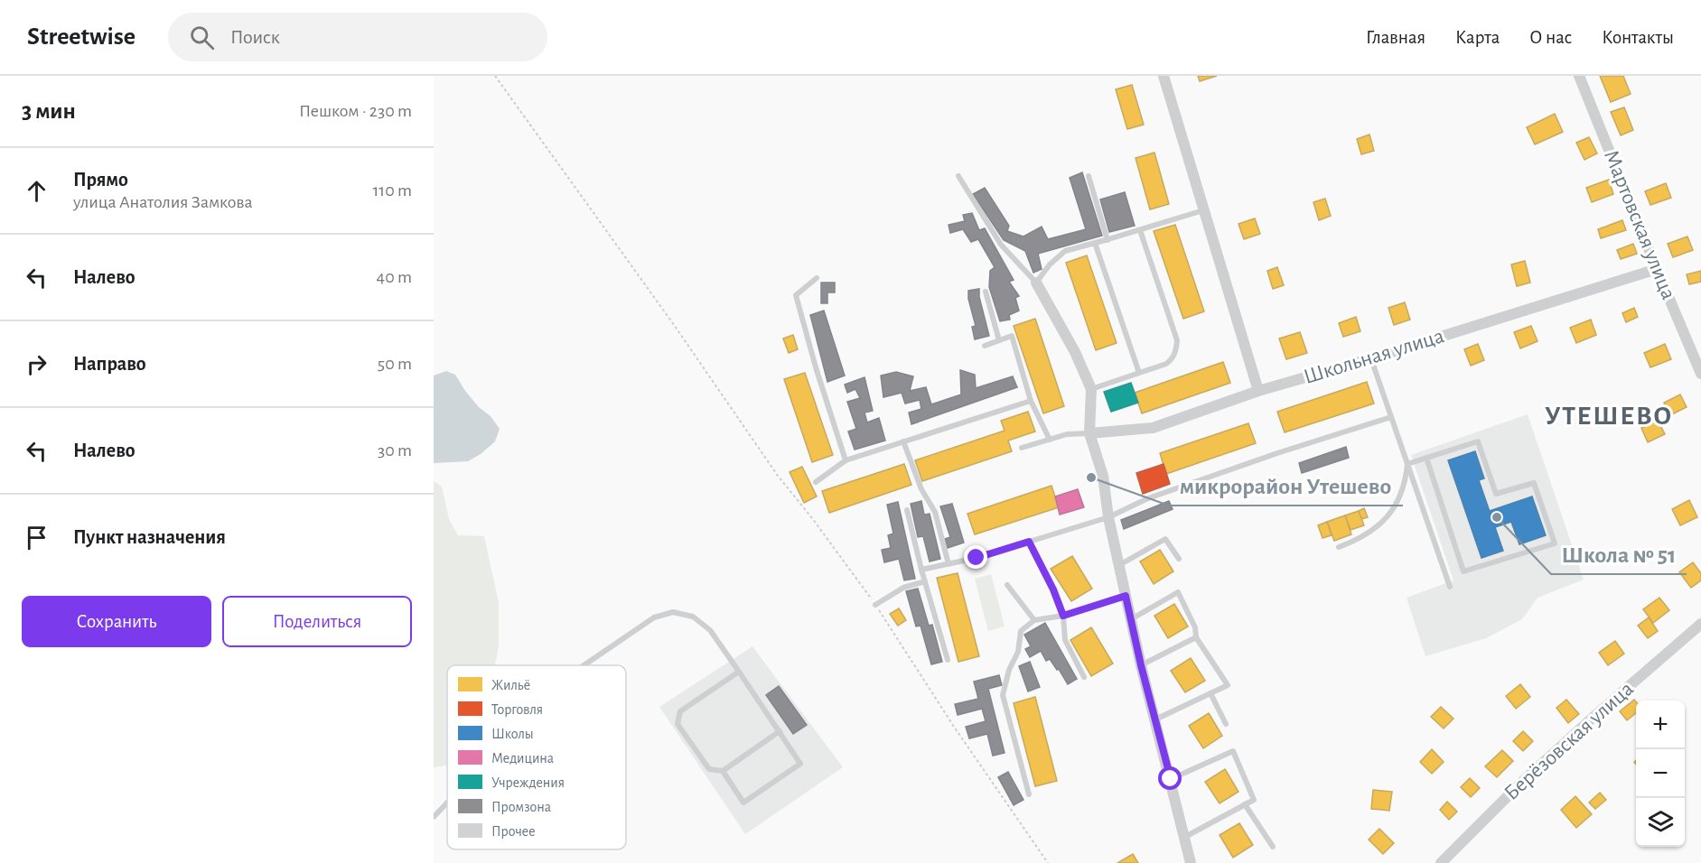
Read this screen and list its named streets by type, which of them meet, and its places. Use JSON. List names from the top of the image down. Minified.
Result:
{"streets":{"street":["Мартовская улица","Школьная улица","Берёзовская улица"]},"crossings":[["Мартовская улица","Школьная улица"]],"districts":["УТЕШЕВО"],"places":["микрорайон Утешево","Школа № 51"],"legend":["Жильё","Торговля","Школы","Медицина","Учреждения","Промзона","Прочее"],"page":{"header":"Streetwise","search":"Поиск","nav":["Главная","Карта","О нас","Контакты"],"heading":["3 мин","Пешком · 230 m"],"list":[["Прямо","улица Анатолия Замкова","110 m"],["Налево","40 m"],["Направо","50 m"],["Налево","30 m"],"Пункт назначения"],"buttons":["Сохранить","Поделиться"],"map_buttons":["+","−"]}}
